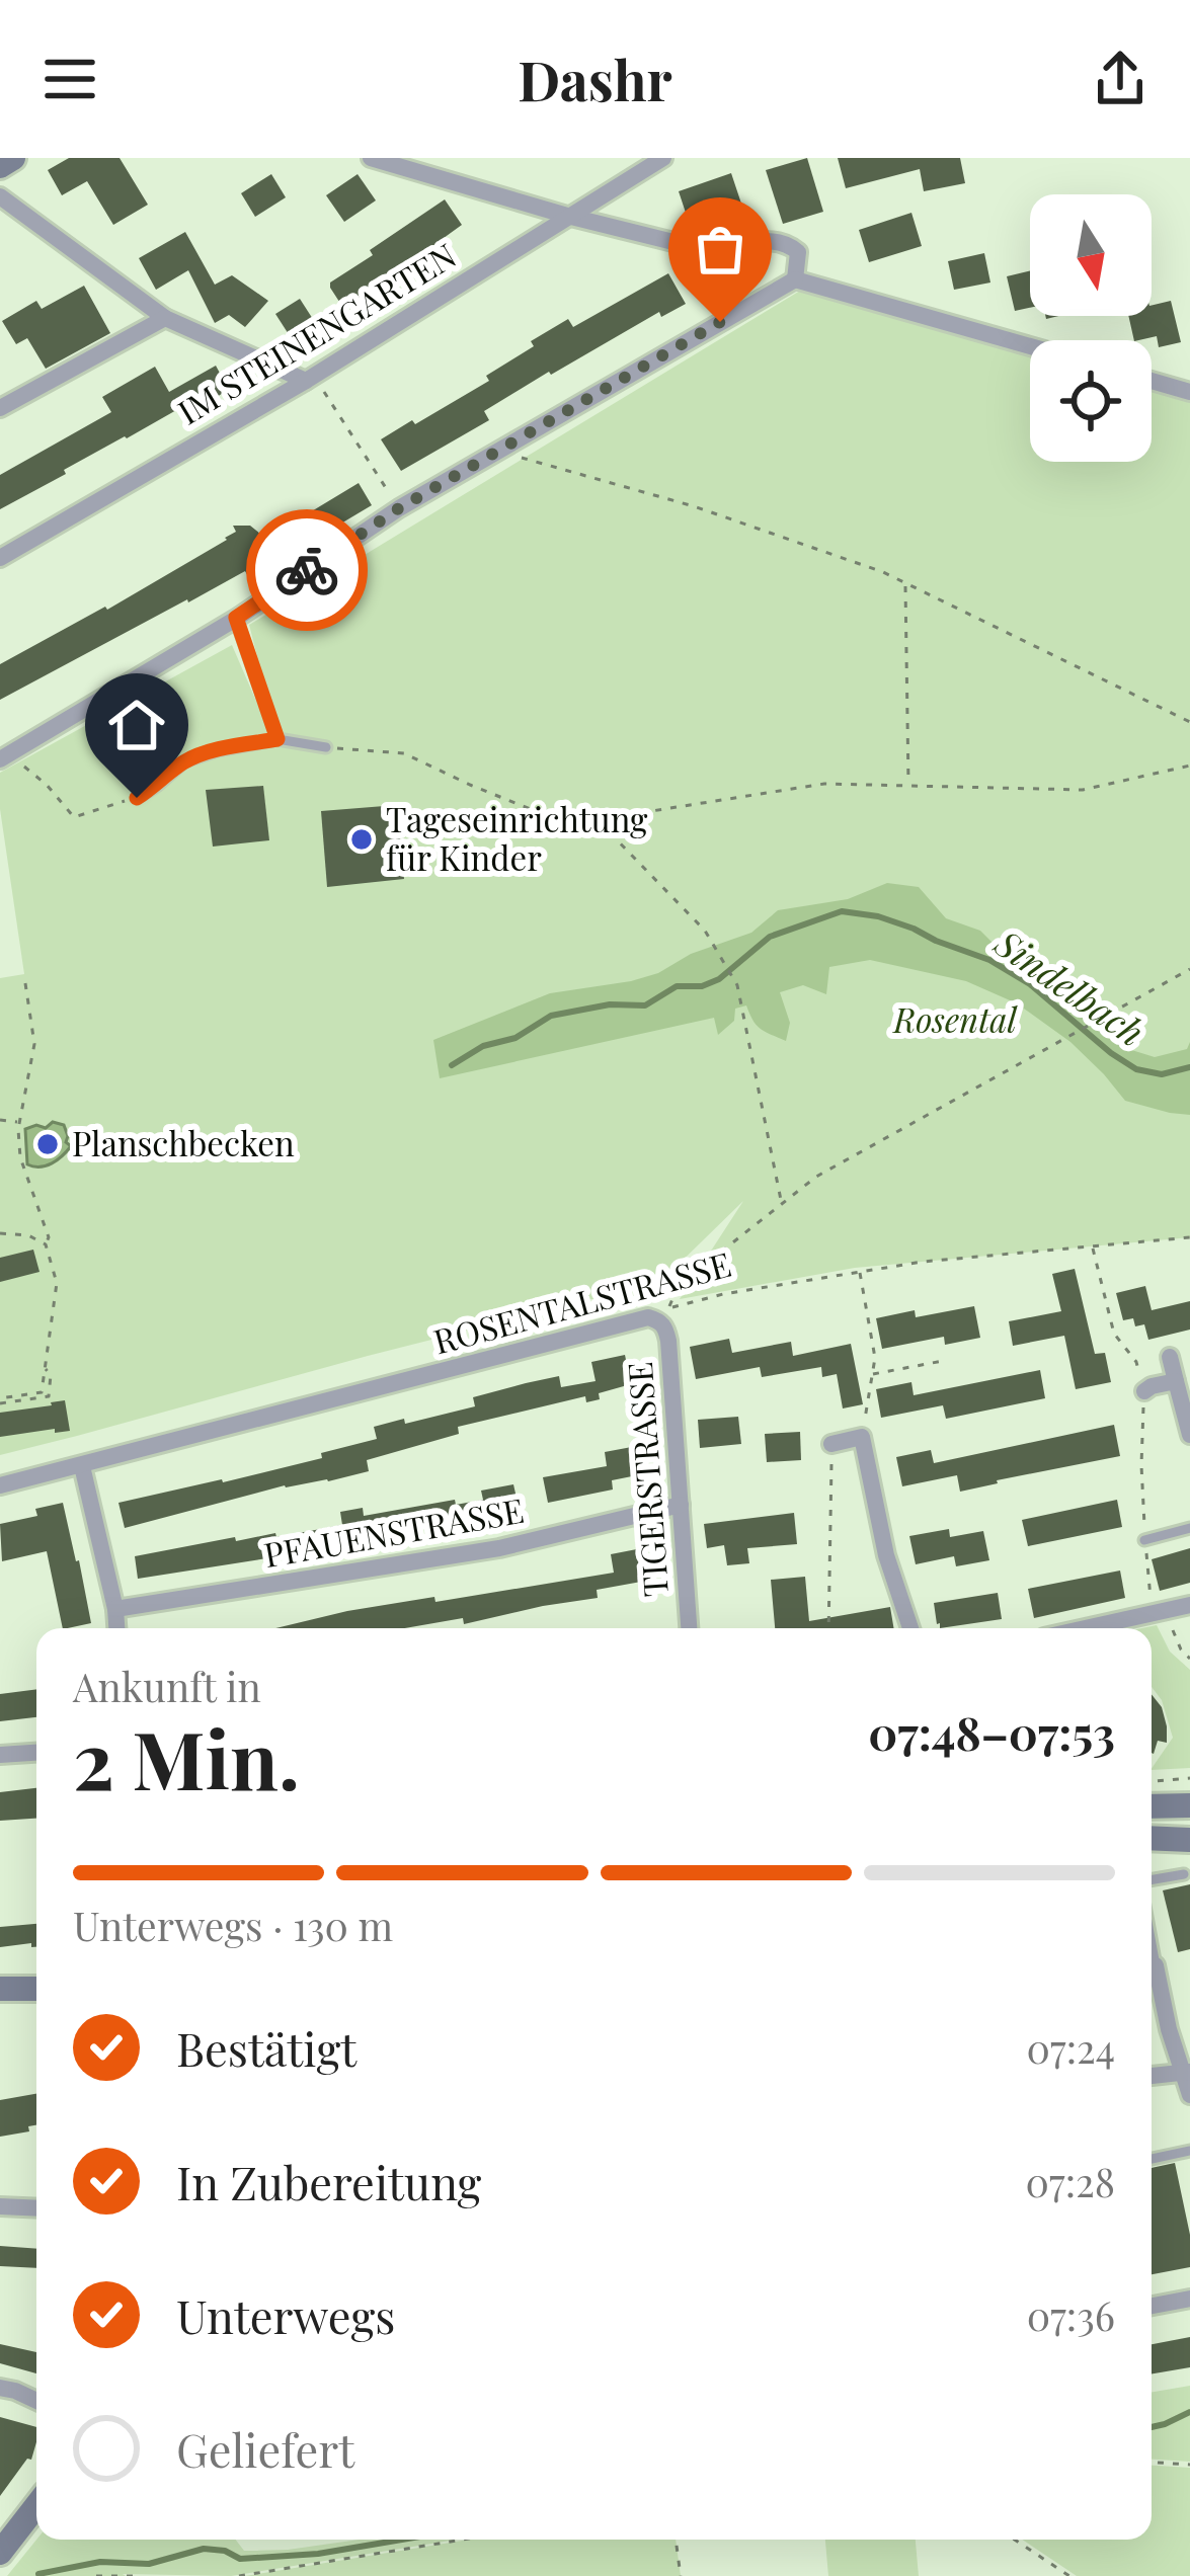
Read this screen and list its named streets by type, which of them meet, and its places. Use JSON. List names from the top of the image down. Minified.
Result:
{"streets":{"street":["IM STEINENGARTEN","ROSENTALSTRASSE","TIGERSTRASSE","PFAUENSTRASSE"]},"crossings":[["ROSENTALSTRASSE","TIGERSTRASSE"],["TIGERSTRASSE","PFAUENSTRASSE"]],"water":["Sindelbach"],"parks":["Rosental"],"places":["Tageseinrichtung für Kinder","Planschbecken"],"north":"bottom","page":{"header":"Dashr","heading":["2 Min.","Ankunft in","07:48–07:53"],"bar":"Unterwegs · 130 m","list":[["Bestätigt","07:24"],["In Zubereitung","07:28"],["Unterwegs","07:36"],"Geliefert"]}}
